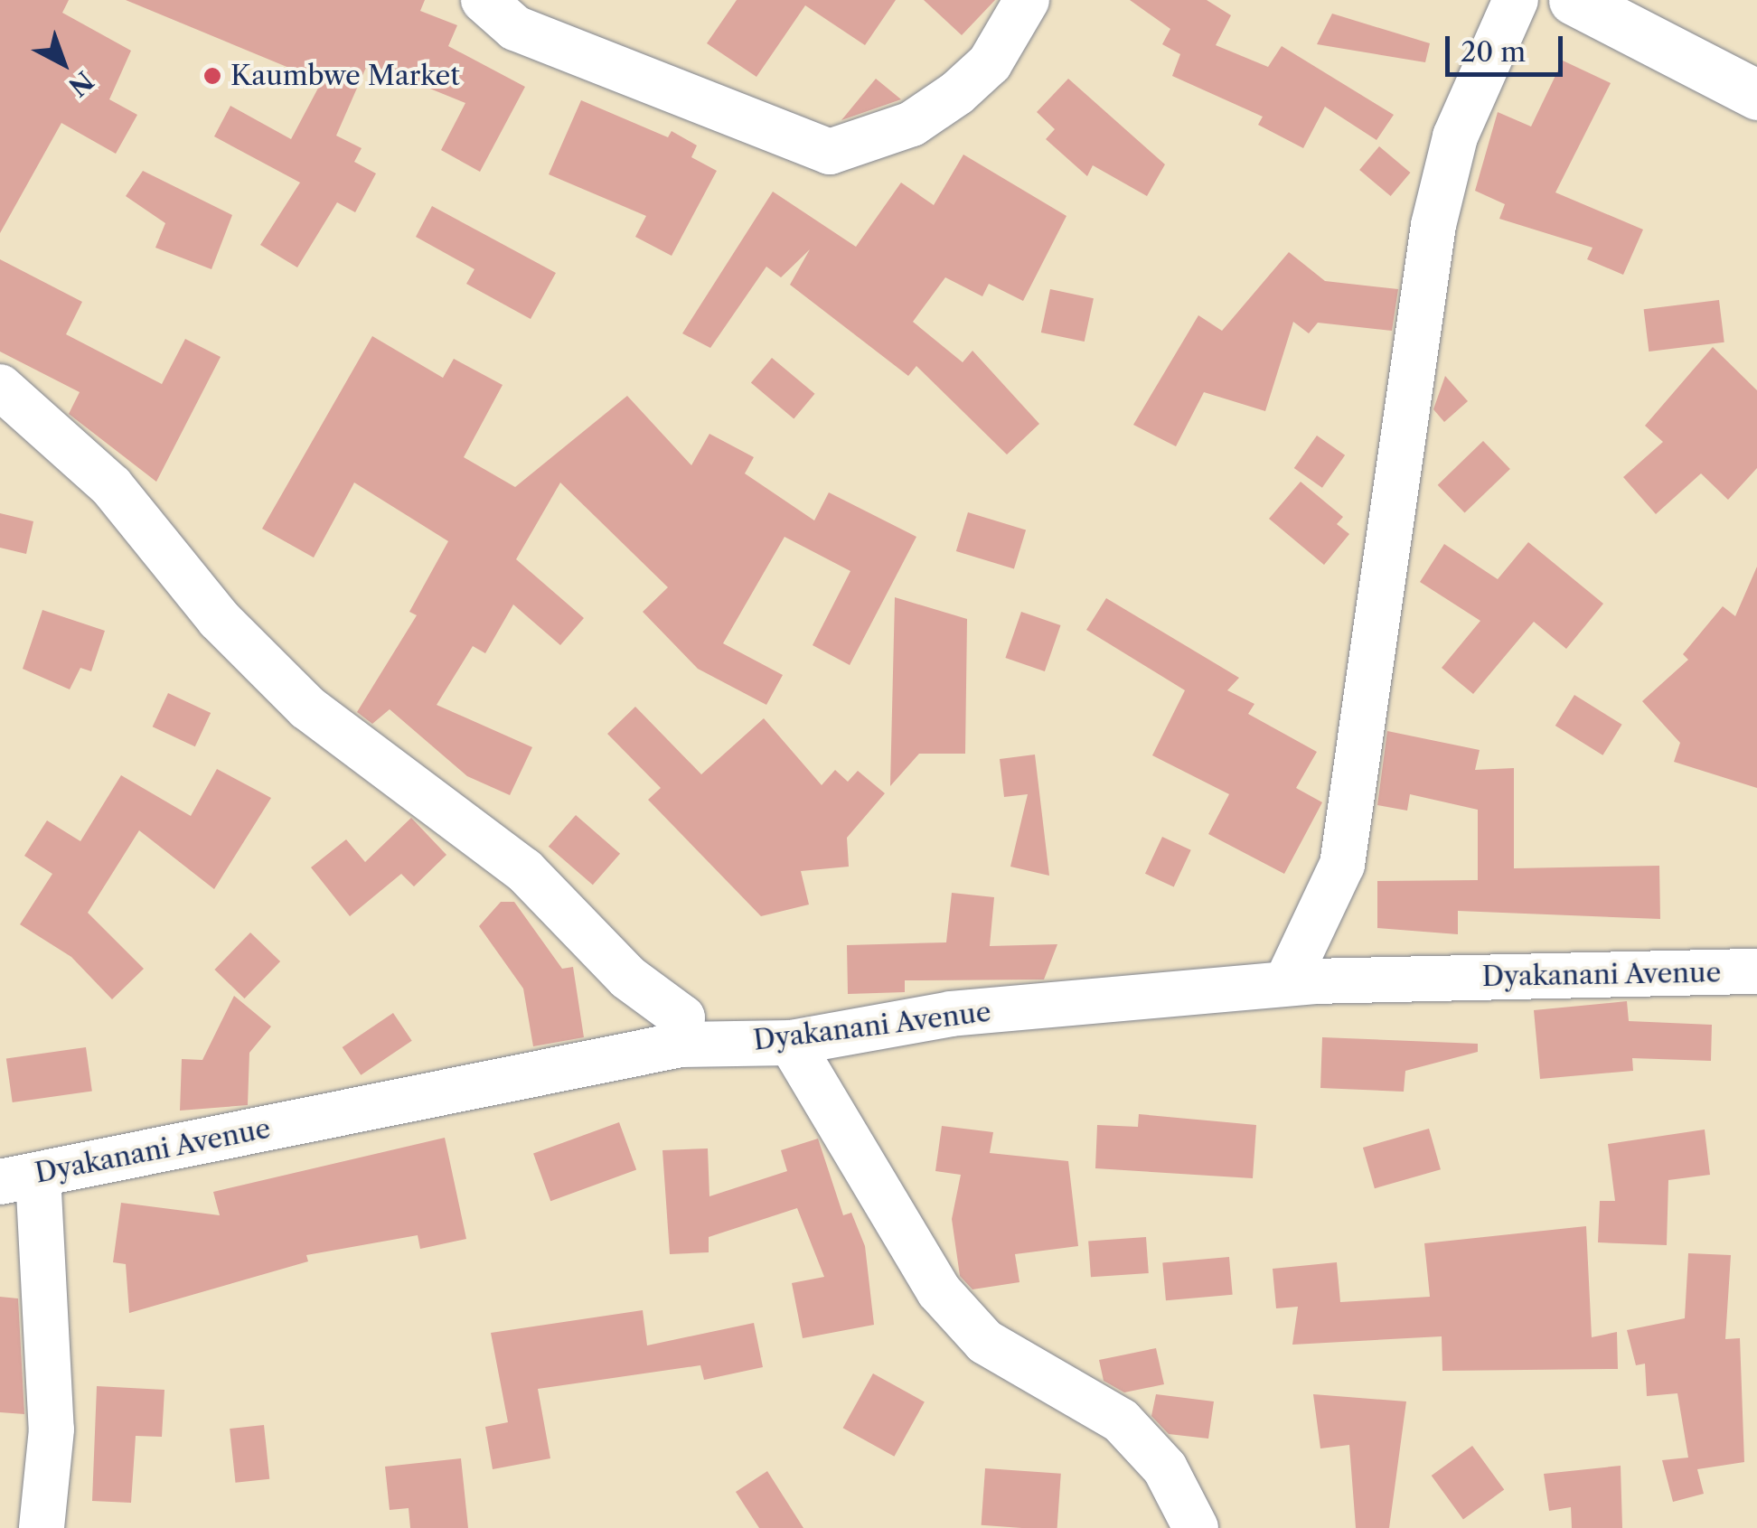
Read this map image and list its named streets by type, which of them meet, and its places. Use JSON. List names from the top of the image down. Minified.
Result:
{"streets":{"street":["Dyakanani Avenue"]},"places":["Kaumbwe Market"],"scale_bar":"20 m","north":"bottom right"}
